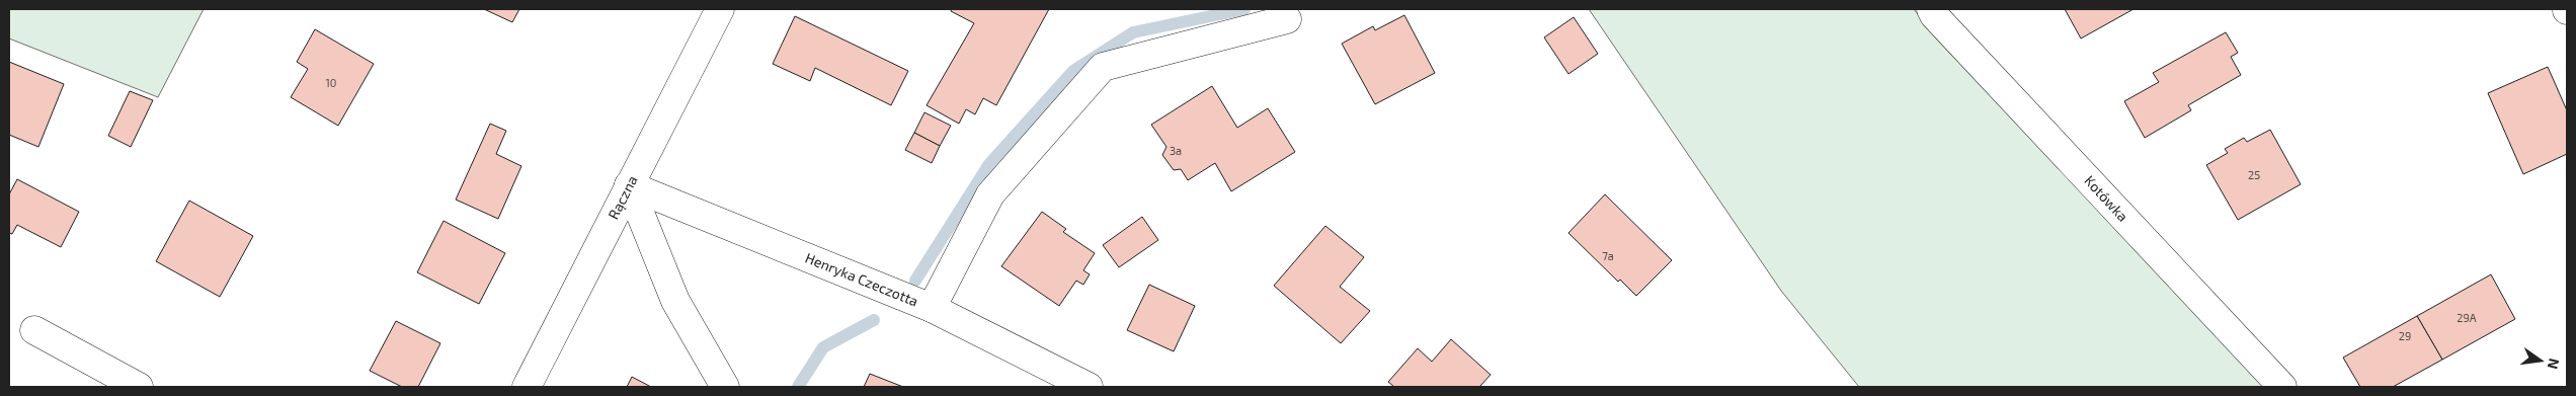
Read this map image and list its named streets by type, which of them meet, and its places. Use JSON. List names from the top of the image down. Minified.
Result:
{"streets":{"street":["Rączna","Kotówka","Henryka Czeczotta"]},"crossings":[["Rączna","Henryka Czeczotta"]],"house_numbers":["10","3a","25","7a","29A","29"],"north":"right"}
